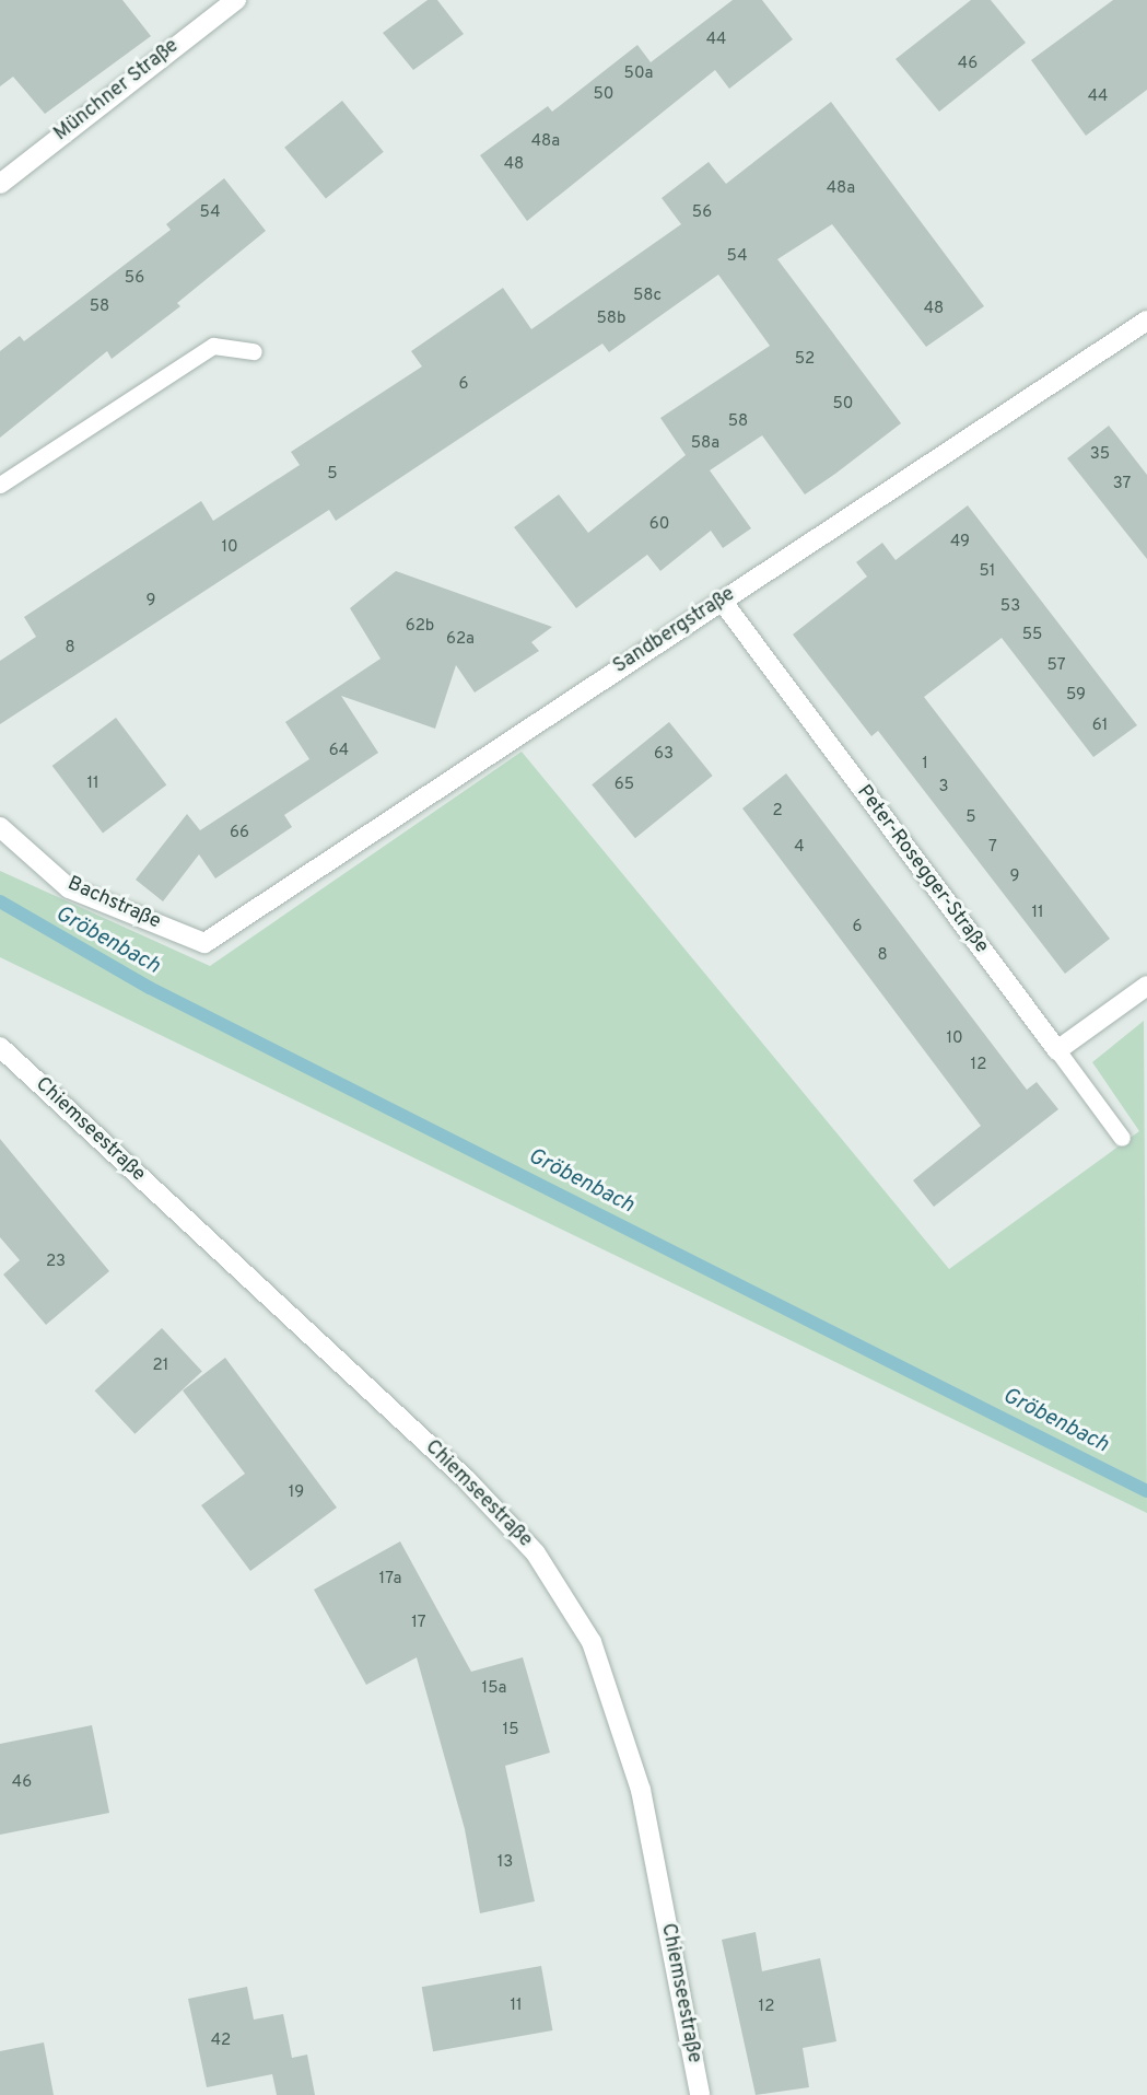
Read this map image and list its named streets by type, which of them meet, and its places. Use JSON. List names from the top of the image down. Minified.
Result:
{"streets":{"street":["Münchner Straße","Sandbergstraße","Peter-Rosegger-Straße","Bachstraße","Chiemseestraße"]},"crossings":[["Sandbergstraße","Peter-Rosegger-Straße"],["Sandbergstraße","Bachstraße"]],"water":["Gröbenbach"],"house_numbers":["44","46","50a","50","44","48a","48","48a","54","56","54","56","58c","58","48","58b","52","6","50","58","58a","35","5","37","60","49","10","51","9","53","62b","55","62a","8","57","59","61","64","63","1","11","65","3","2","5","66","4","7","9","11","6","8","10","12","23","21","19","17a","17","15a","15","46","13","11","12","42"]}
